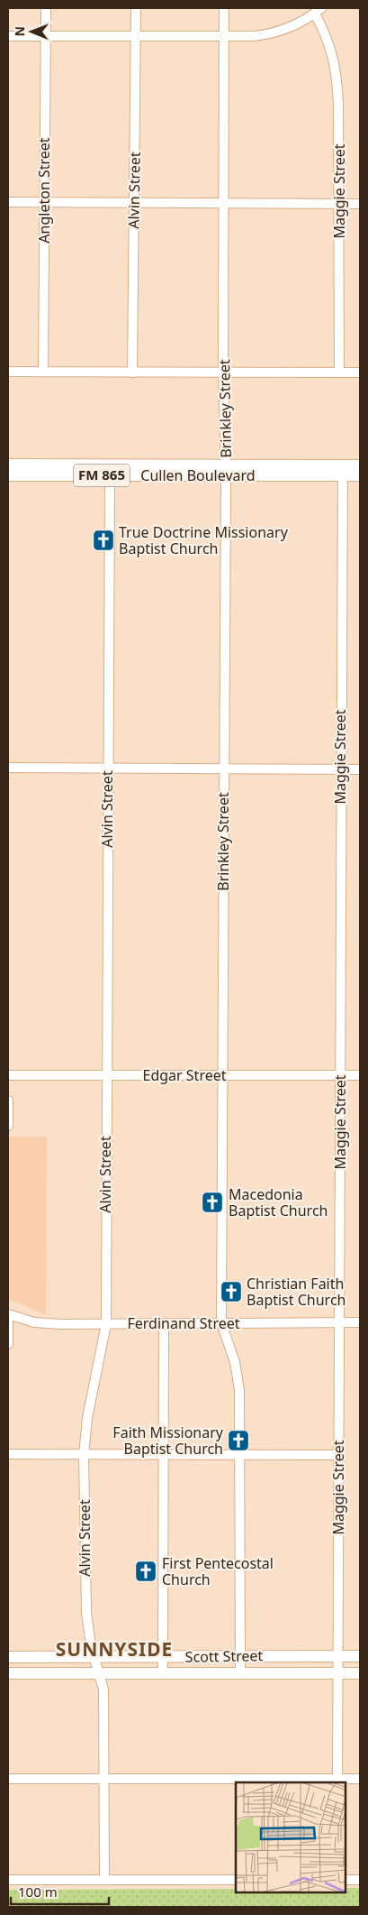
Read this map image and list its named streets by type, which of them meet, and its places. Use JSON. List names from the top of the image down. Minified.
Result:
{"streets":{"main road":["FM 865","Cullen Boulevard","Scott Street"],"street":["Angleton Street","Alvin Street","Maggie Street","Brinkley Street","Edgar Street","Ferdinand Street"]},"crossings":[["Alvin Street","Cullen Boulevard"],["Alvin Street","Edgar Street"],["Alvin Street","Ferdinand Street"],["Alvin Street","Scott Street"],["Maggie Street","Cullen Boulevard"],["Maggie Street","Edgar Street"],["Maggie Street","Ferdinand Street"],["Maggie Street","Scott Street"],["Brinkley Street","Cullen Boulevard"],["Brinkley Street","Edgar Street"],["Brinkley Street","Ferdinand Street"],["Brinkley Street","Scott Street"]],"districts":["SUNNYSIDE"],"places":{"church":["True Doctrine Missionary Baptist Church","Macedonia Baptist Church","Christian Faith Baptist Church","Faith Missionary Baptist Church","First Pentecostal Church"]},"scale_bar":"100 m","north":"left"}
